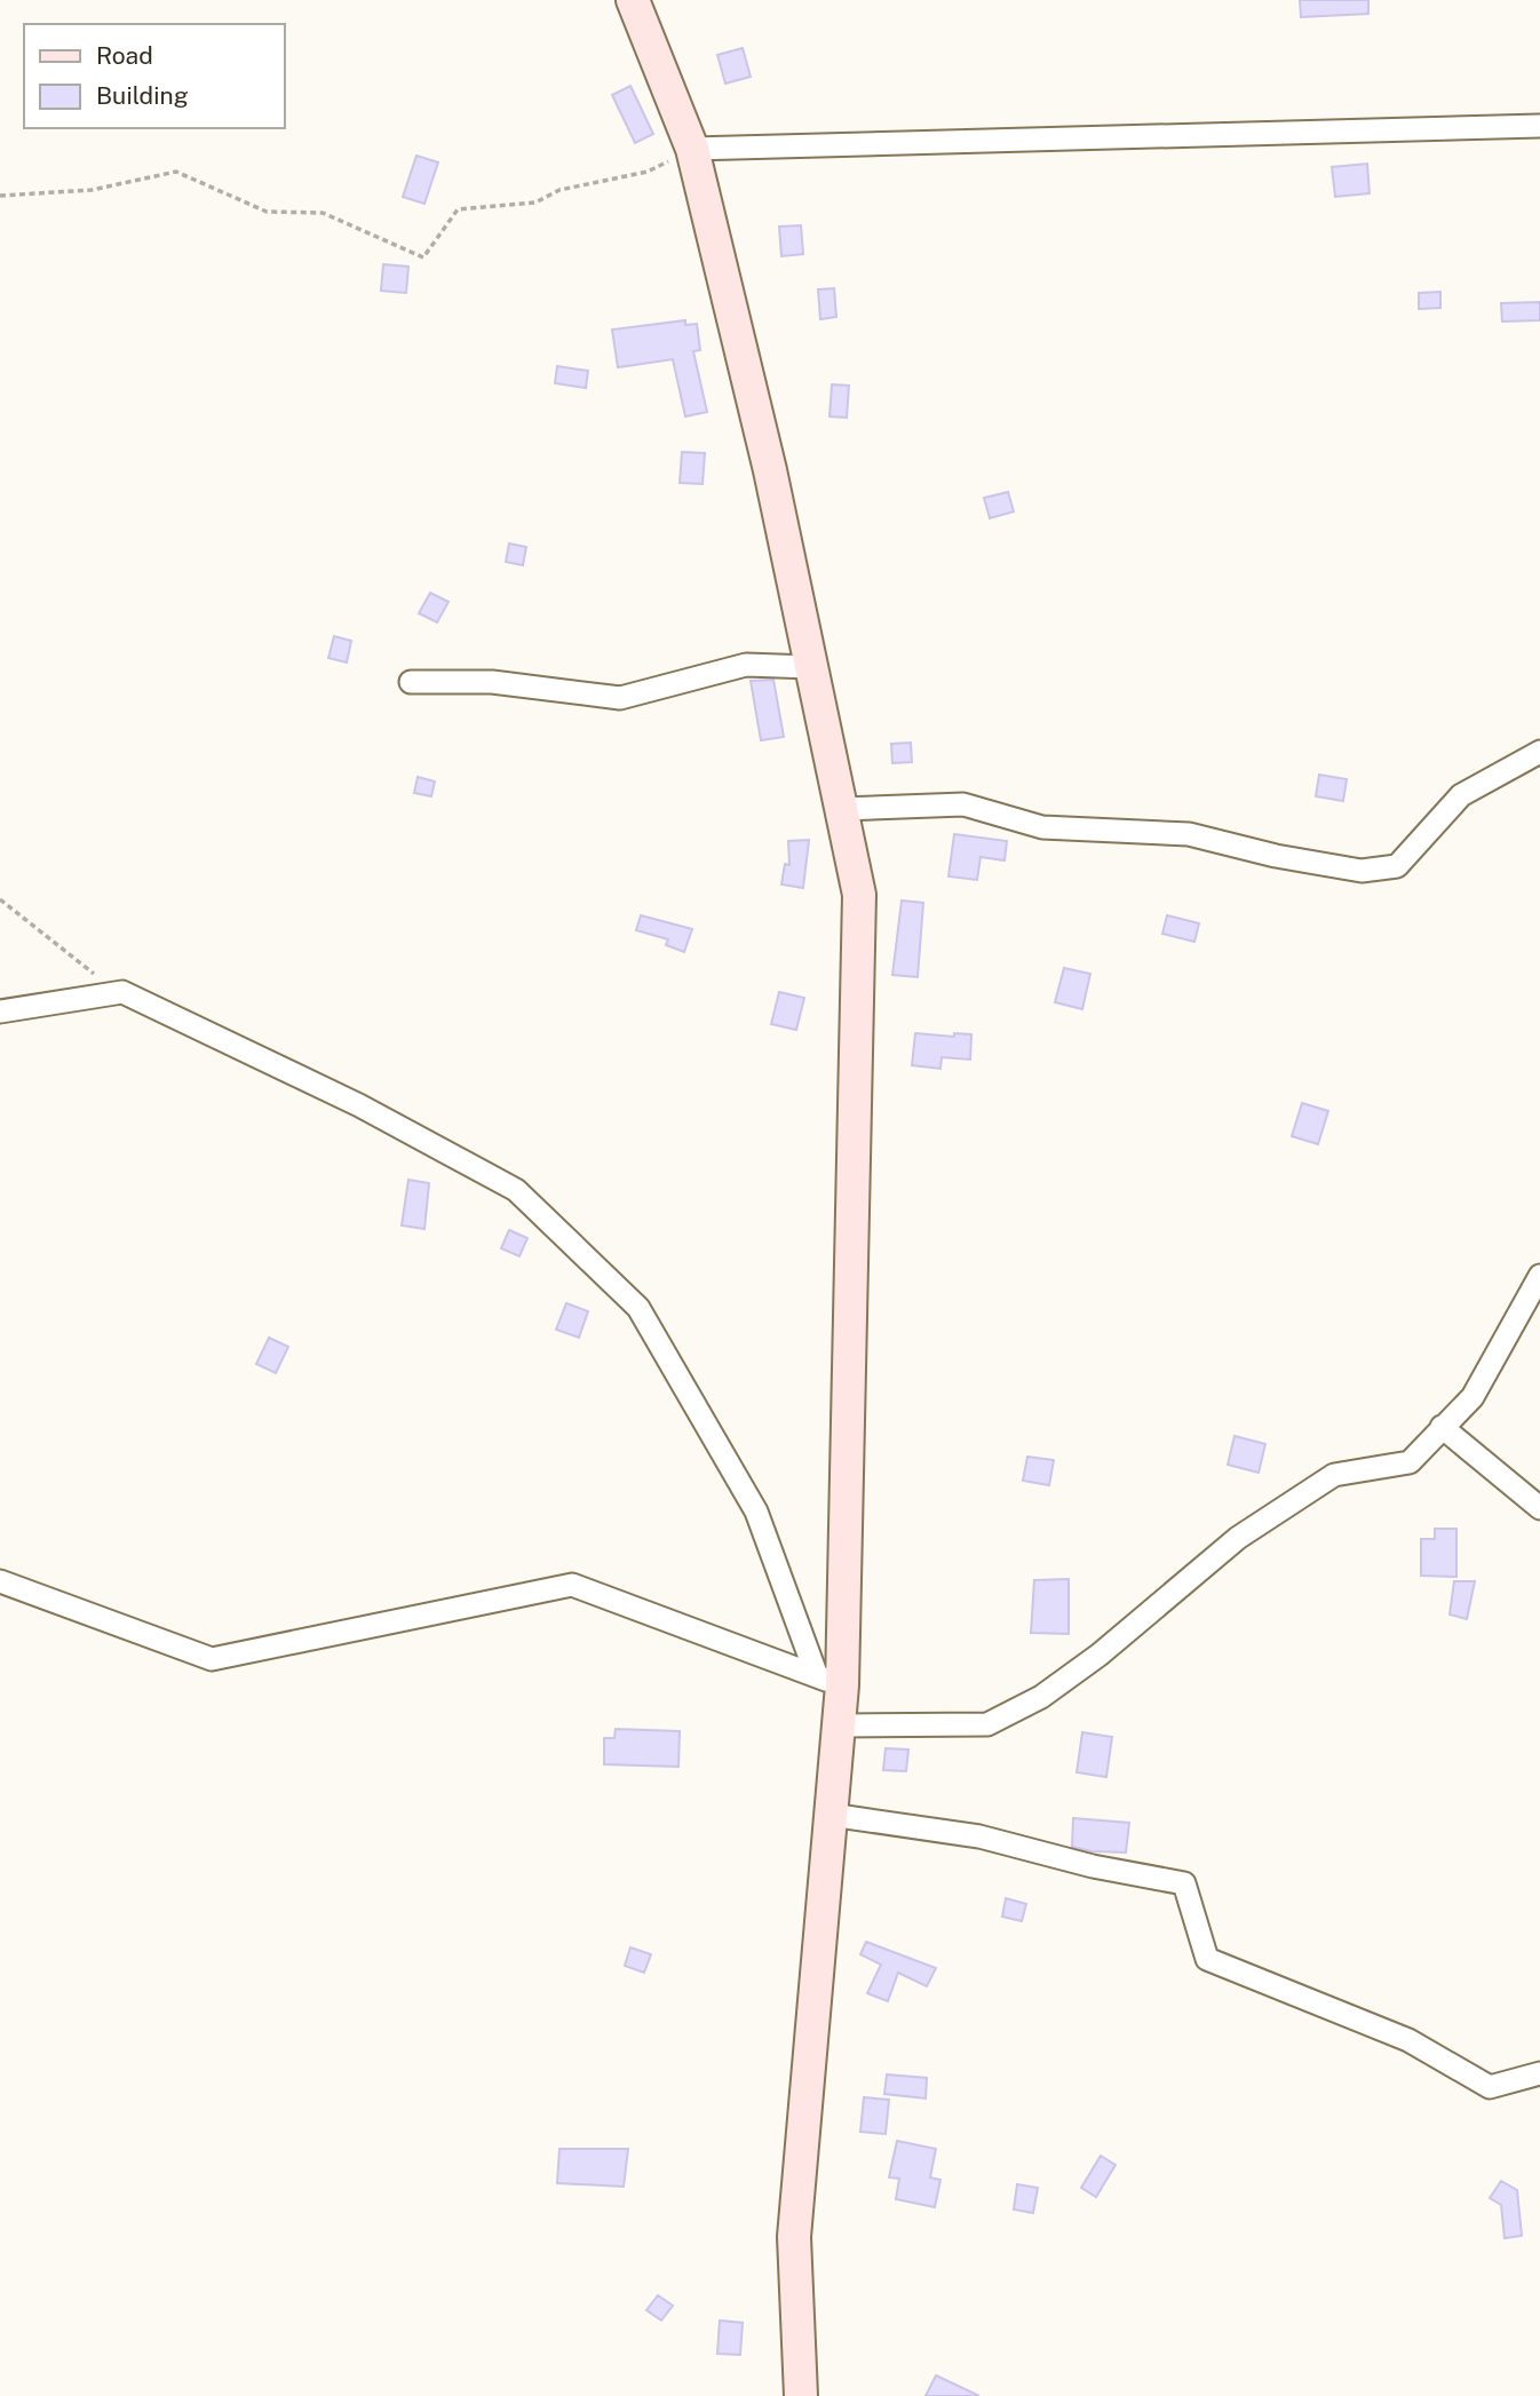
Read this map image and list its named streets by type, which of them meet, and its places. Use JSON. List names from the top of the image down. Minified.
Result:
{"legend":["Road","Building"]}
